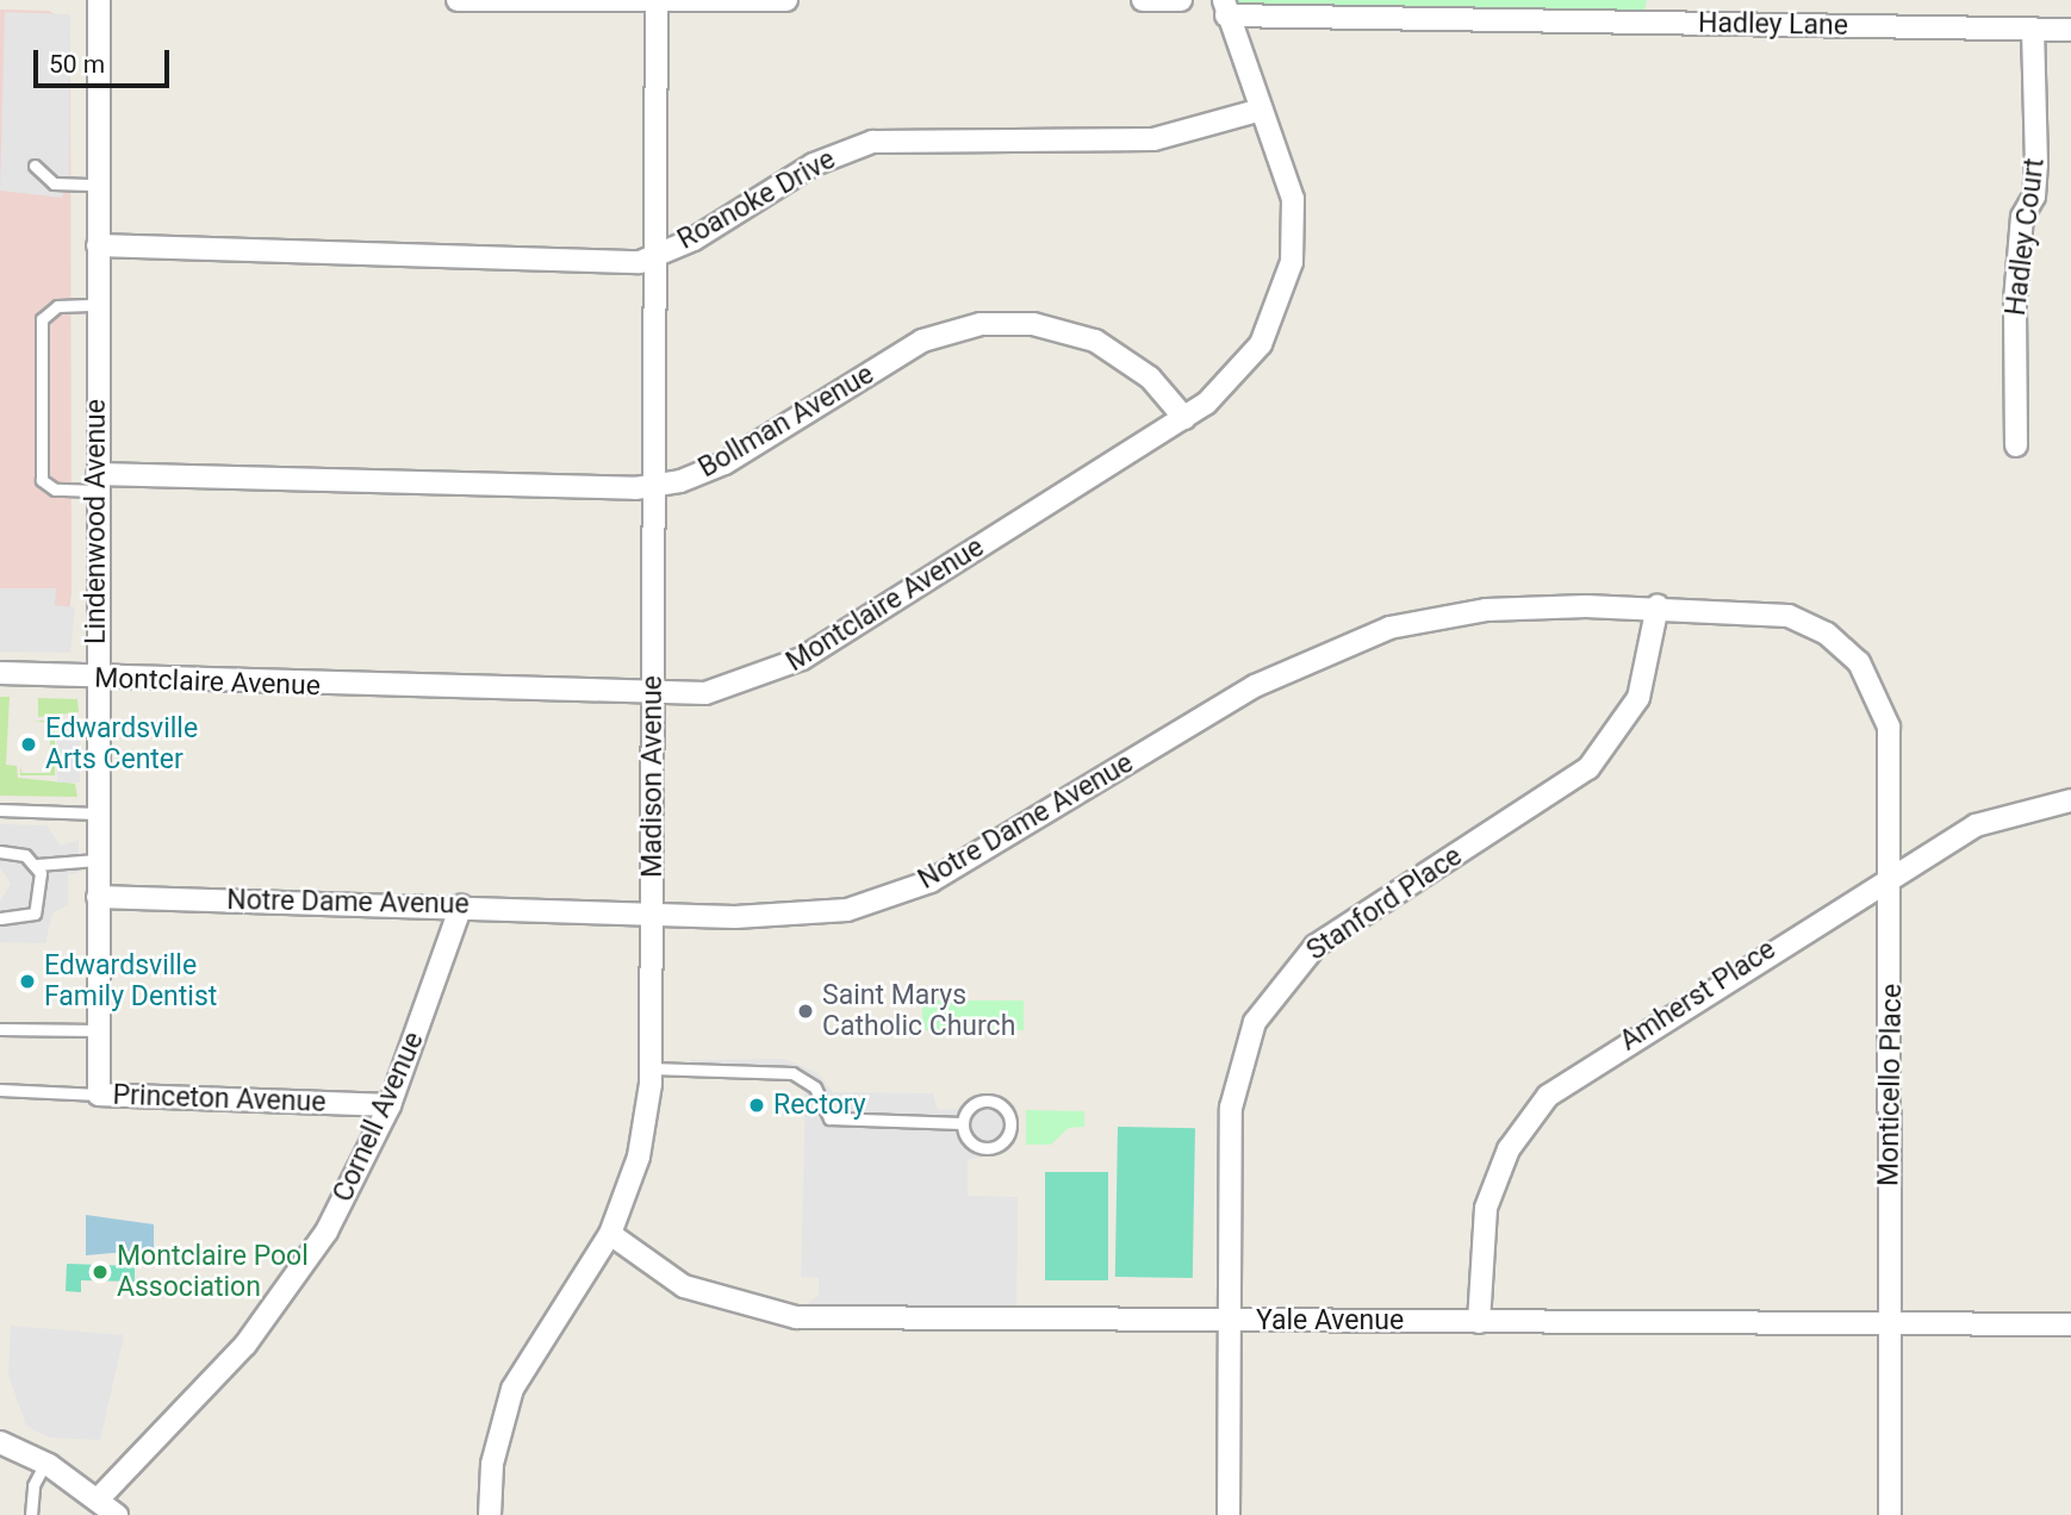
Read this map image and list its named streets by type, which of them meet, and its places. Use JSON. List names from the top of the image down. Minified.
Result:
{"streets":{"street":["Hadley Lane","Roanoke Drive","Hadley Court","Bollman Avenue","Lindenwood Avenue","Montclaire Avenue","Madison Avenue","Notre Dame Avenue","Stanford Place","Amherst Place","Monticello Place","Princeton Avenue","Cornell Avenue","Yale Avenue"]},"crossings":[["Hadley Lane","Hadley Court"],["Hadley Lane","Montclaire Avenue"],["Roanoke Drive","Lindenwood Avenue"],["Roanoke Drive","Montclaire Avenue"],["Roanoke Drive","Madison Avenue"],["Bollman Avenue","Lindenwood Avenue"],["Bollman Avenue","Montclaire Avenue"],["Bollman Avenue","Madison Avenue"],["Lindenwood Avenue","Montclaire Avenue"],["Lindenwood Avenue","Notre Dame Avenue"],["Lindenwood Avenue","Princeton Avenue"],["Montclaire Avenue","Madison Avenue"],["Madison Avenue","Notre Dame Avenue"],["Madison Avenue","Yale Avenue"],["Notre Dame Avenue","Stanford Place"],["Notre Dame Avenue","Monticello Place"],["Notre Dame Avenue","Cornell Avenue"],["Stanford Place","Yale Avenue"],["Amherst Place","Monticello Place"],["Amherst Place","Yale Avenue"],["Monticello Place","Yale Avenue"],["Princeton Avenue","Cornell Avenue"]],"places":["Edwardsville Arts Center","Edwardsville Family Dentist","Saint Marys Catholic Church","Rectory","Montclaire Pool Association"],"scale_bar":"50 m"}
